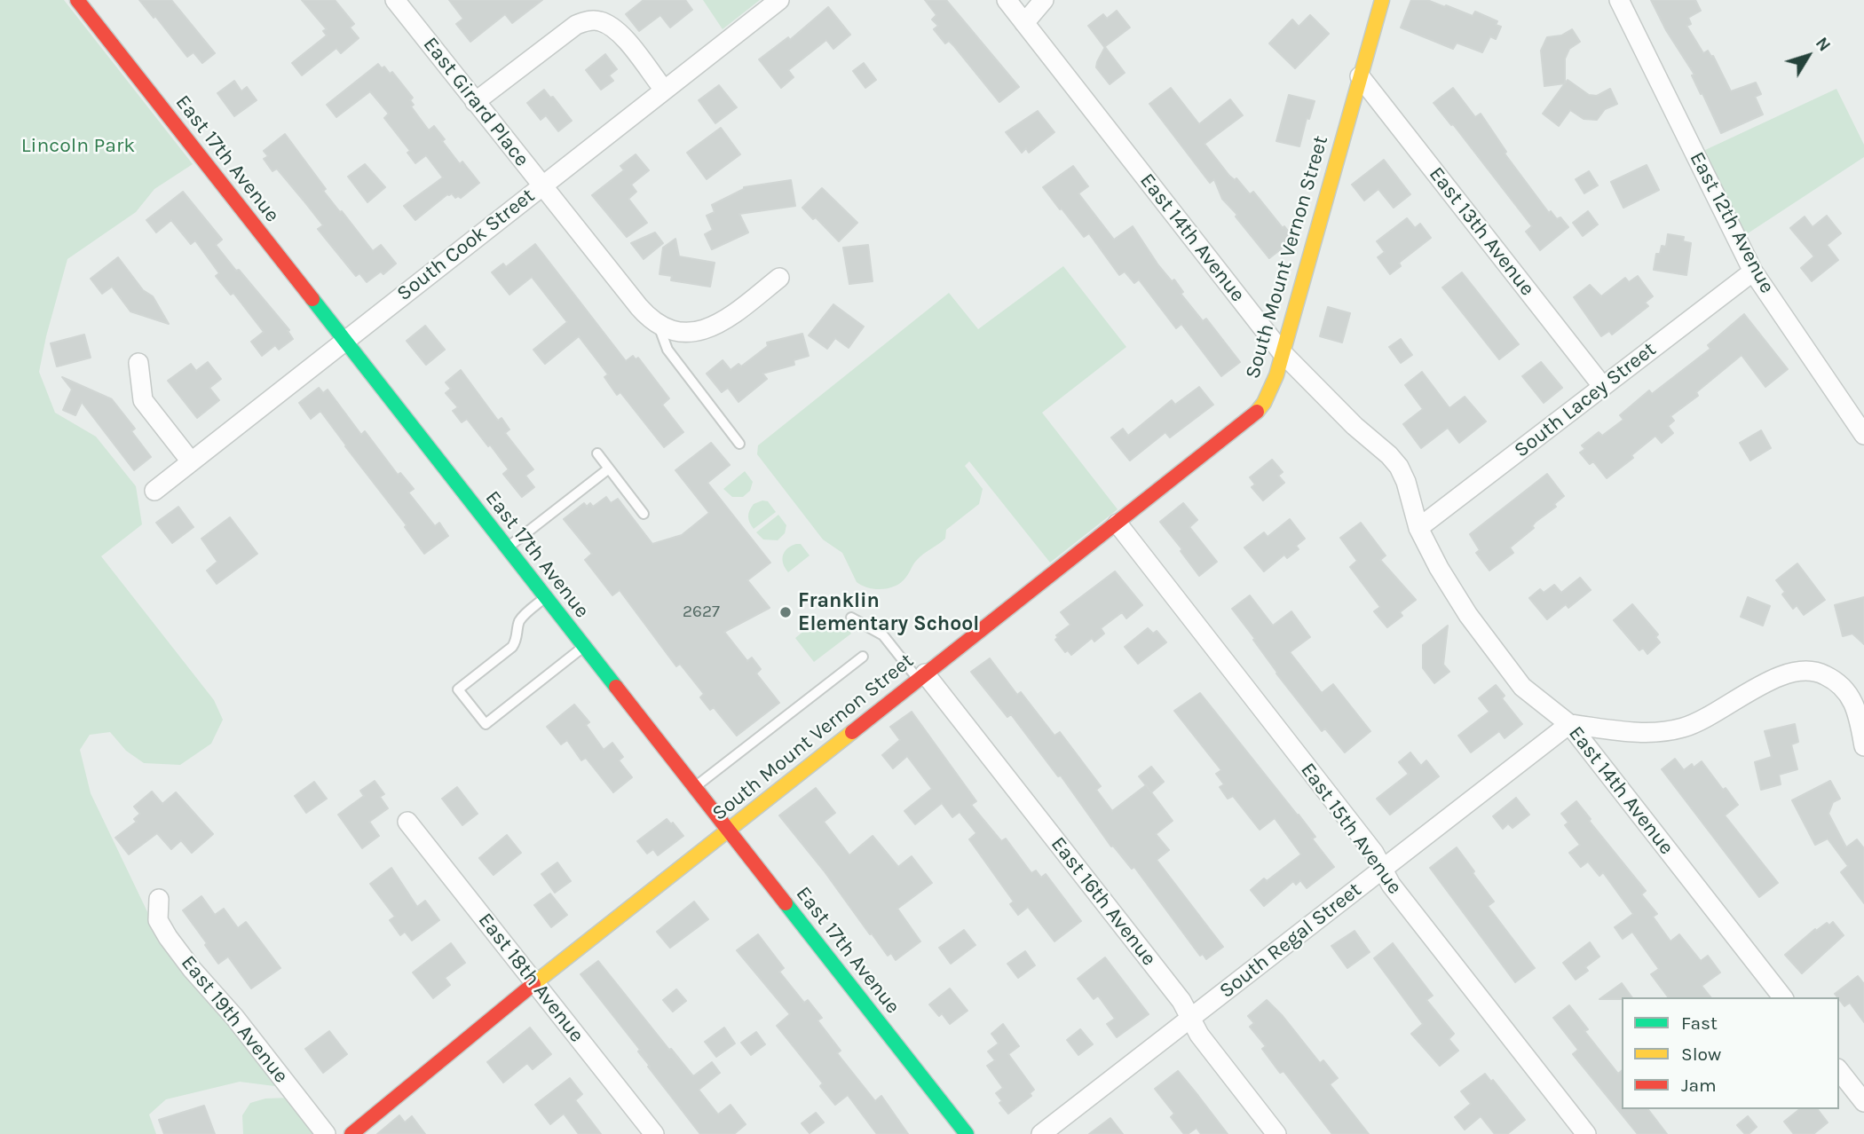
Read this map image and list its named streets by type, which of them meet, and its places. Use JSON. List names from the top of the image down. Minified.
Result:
{"streets":{"street":["East Girard Place","East 17th Avenue","East 12th Avenue","East 13th Avenue","East 14th Avenue","South Cook Street","South Mount Vernon Street","South Lacey Street","East 15th Avenue","East 16th Avenue","South Regal Street","East 18th Avenue","East 19th Avenue"]},"crossings":[["East Girard Place","South Cook Street"],["East 17th Avenue","South Cook Street"],["East 17th Avenue","South Mount Vernon Street"],["East 12th Avenue","South Lacey Street"],["East 13th Avenue","South Mount Vernon Street"],["East 13th Avenue","South Lacey Street"],["East 14th Avenue","South Mount Vernon Street"],["East 14th Avenue","South Lacey Street"],["East 14th Avenue","South Regal Street"],["South Mount Vernon Street","East 15th Avenue"],["South Mount Vernon Street","East 16th Avenue"],["South Mount Vernon Street","East 18th Avenue"],["East 15th Avenue","South Regal Street"],["East 16th Avenue","South Regal Street"]],"parks":["Lincoln Park"],"places":["Franklin Elementary School"],"house_numbers":["2627"],"legend":["Fast","Slow","Jam"],"north":"top right"}
